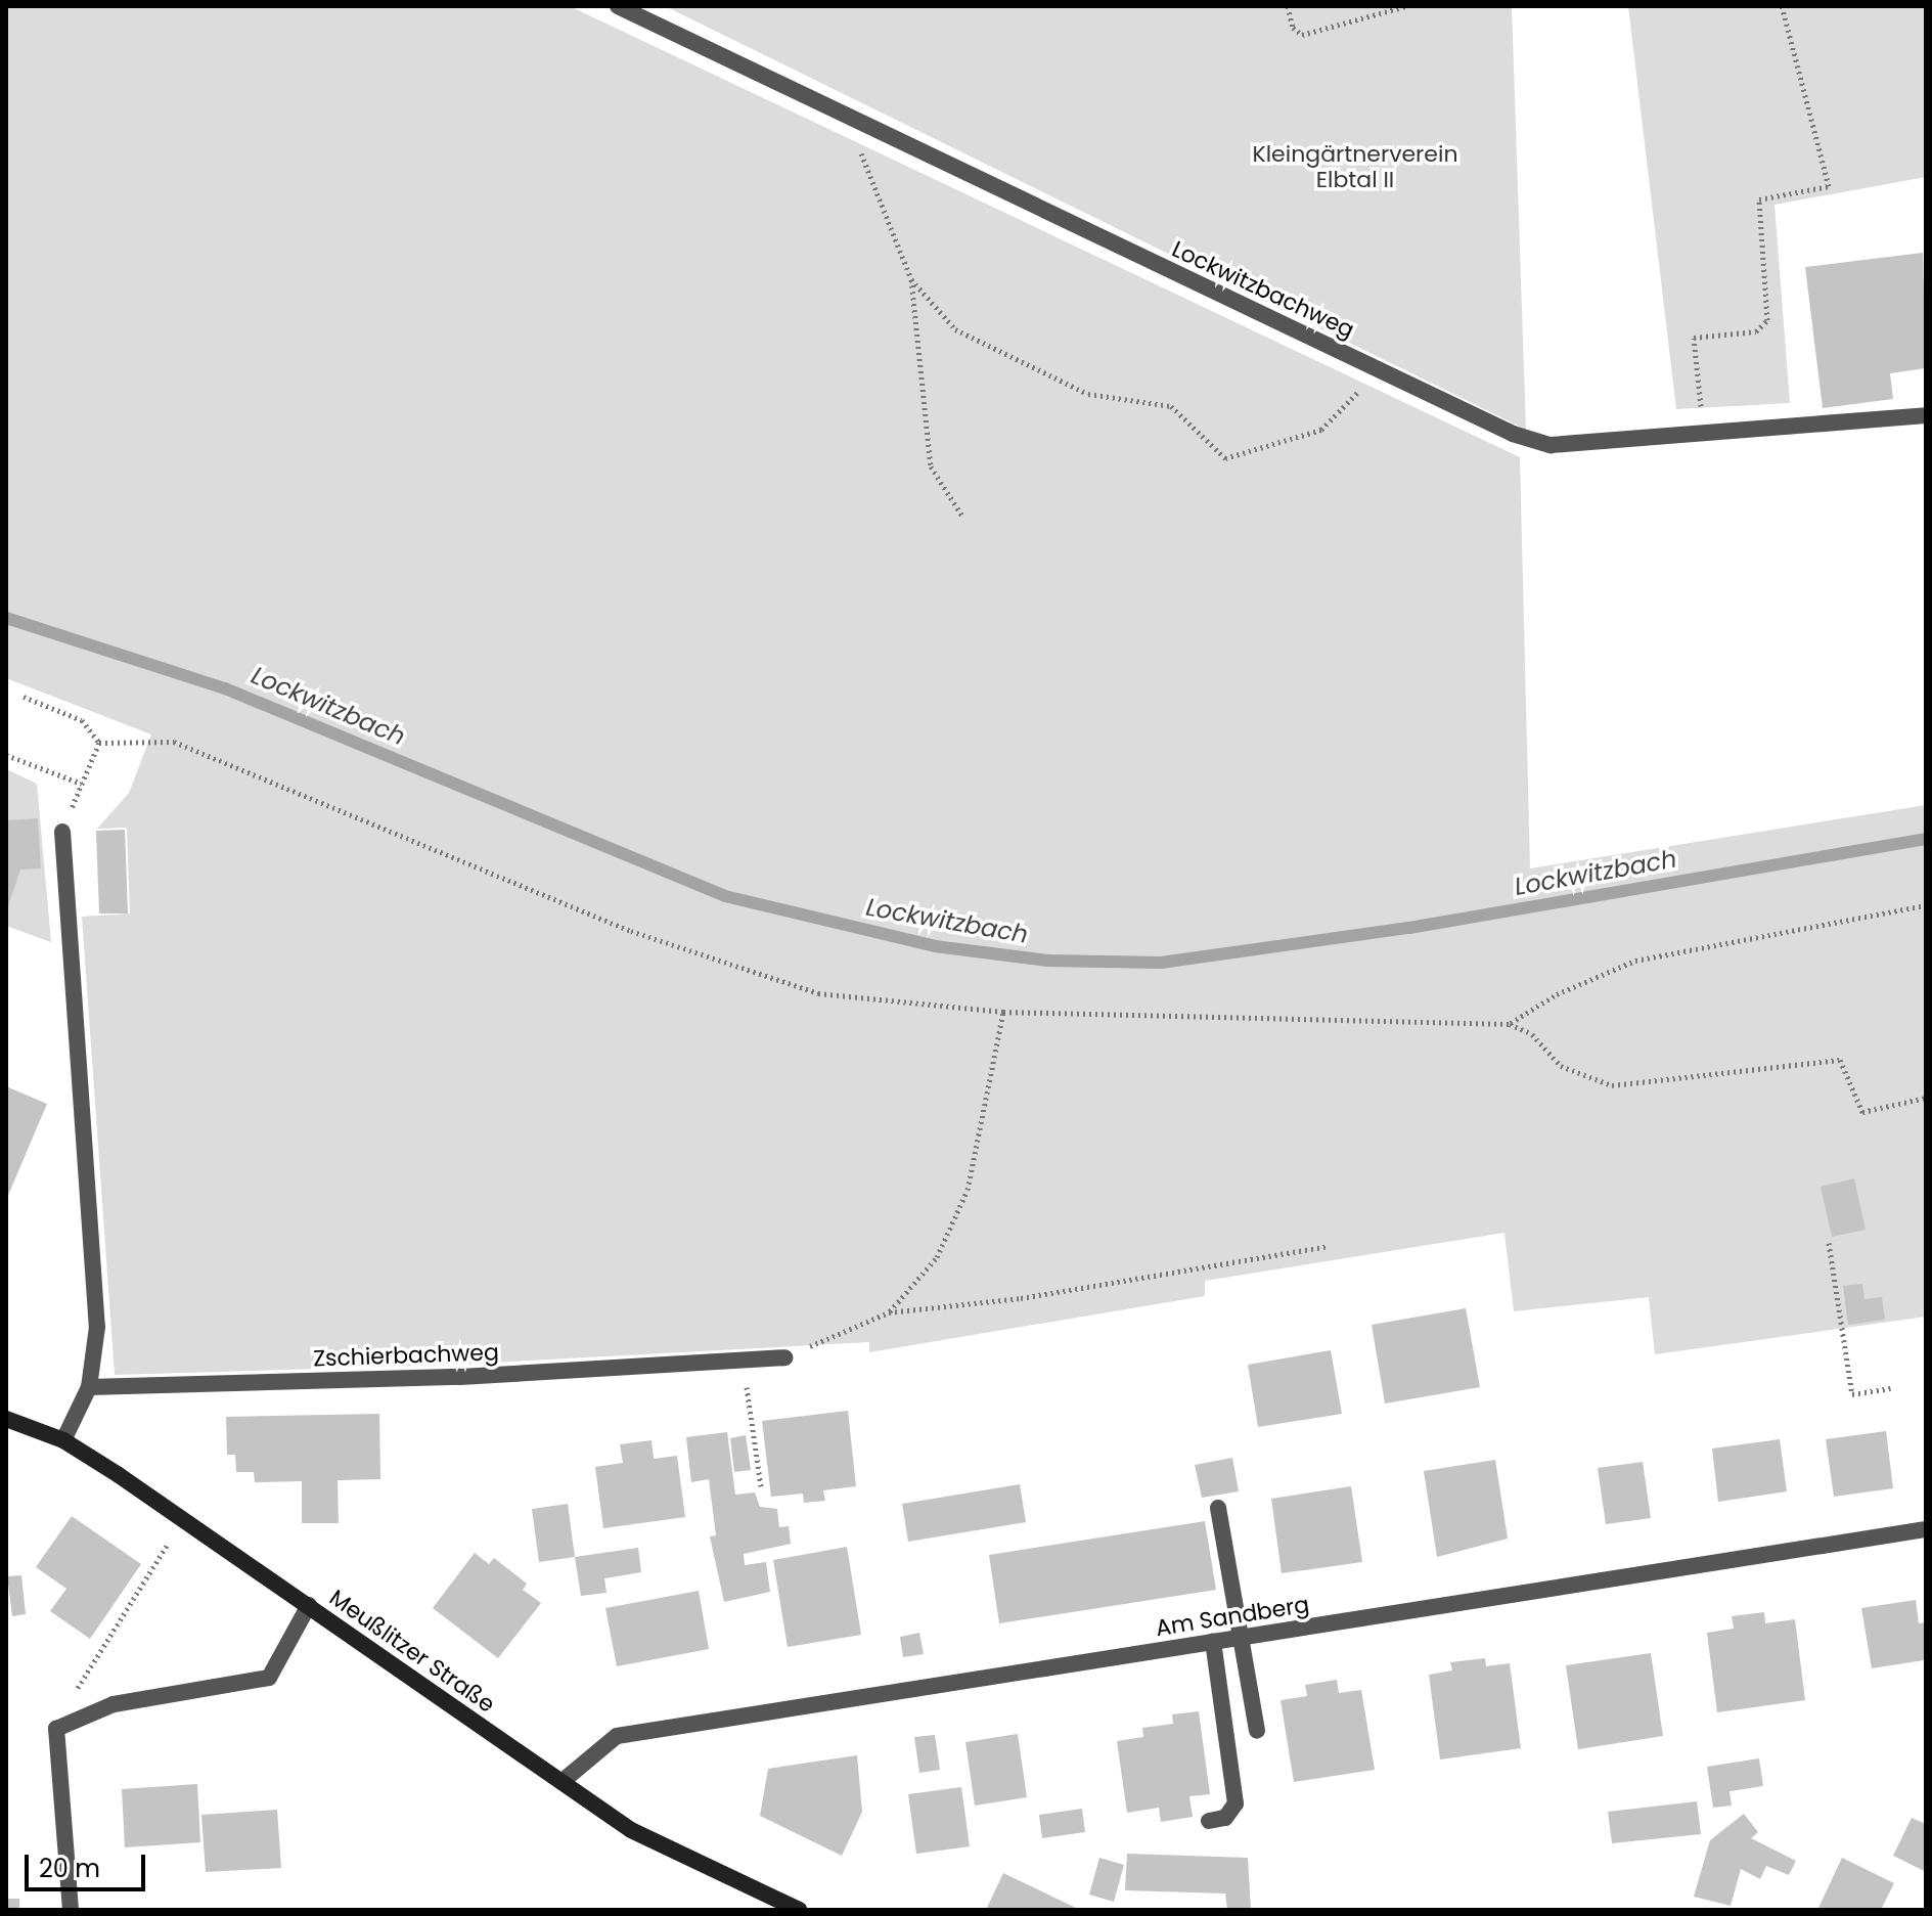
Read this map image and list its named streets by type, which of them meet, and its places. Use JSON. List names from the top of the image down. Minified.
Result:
{"streets":{"street":["Lockwitzbachweg","Zschierbachweg","Am Sandberg","Meußlitzer Straße"]},"crossings":[["Am Sandberg","Meußlitzer Straße"]],"water":["Lockwitzbach"],"parks":["Kleingärtnerverein Elbtal II"],"scale_bar":"20 m"}
